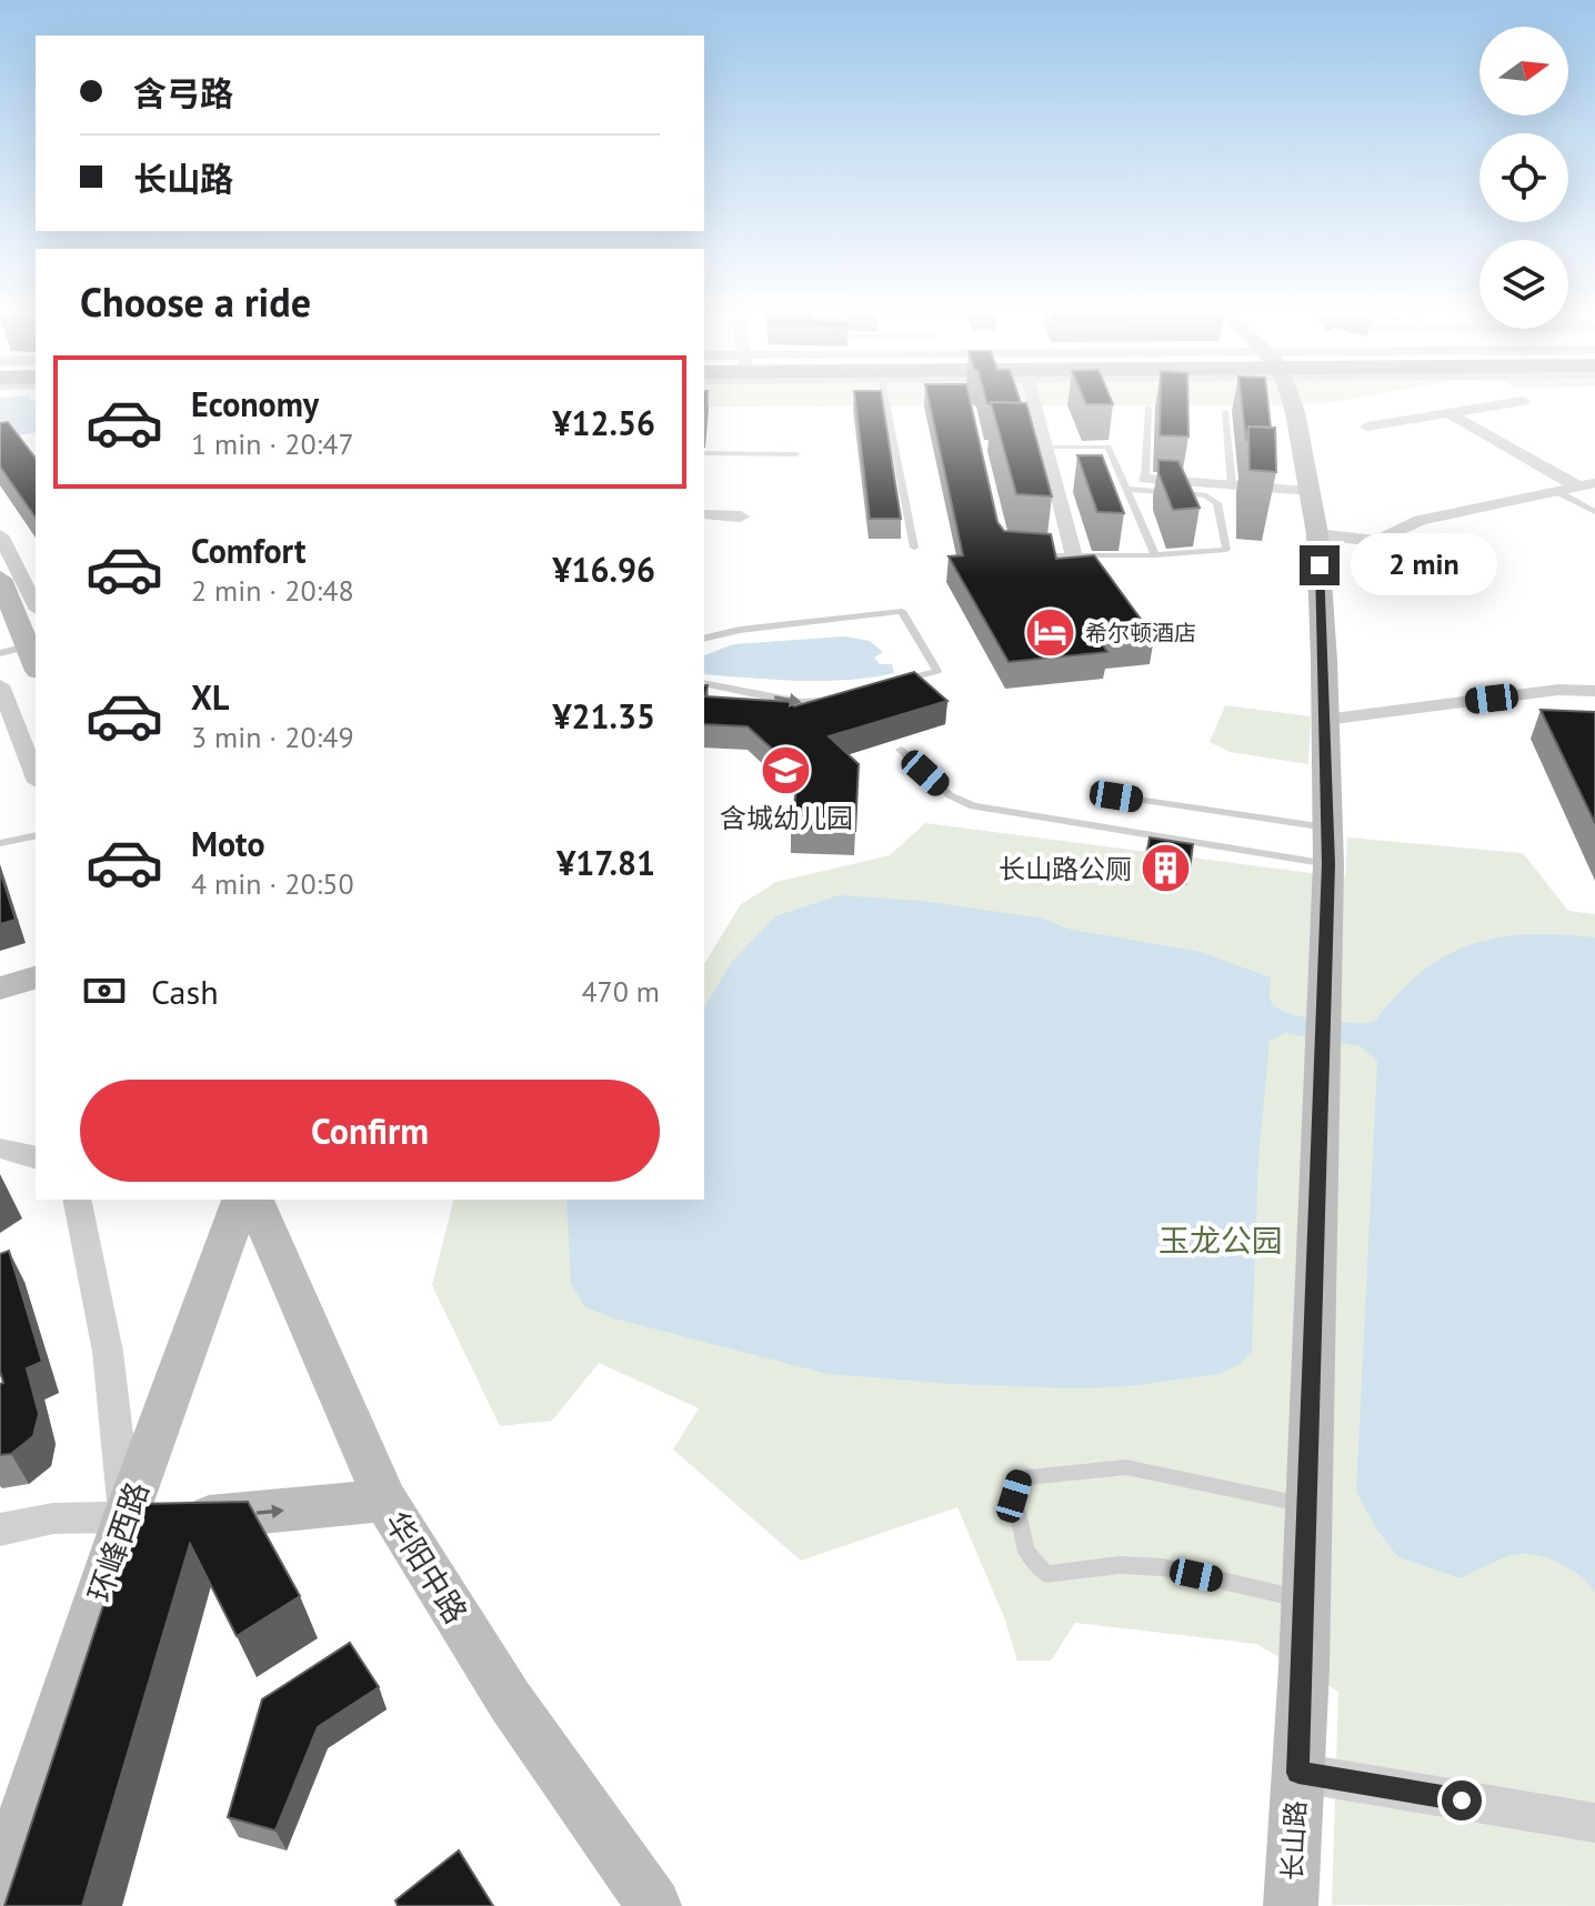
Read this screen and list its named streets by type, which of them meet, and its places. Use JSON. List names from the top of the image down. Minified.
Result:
{"streets":{"street":["环峰西路","华阳中路","长山路"]},"parks":["玉龙公园"],"places":{"hotel":["希尔顿酒店"],"school or university":["含城幼儿园"],"building":["长山路公厕"]},"north":"right","page":{"banner":["含弓路","长山路"],"heading":"Choose a ride","list":[{"name":"Economy","note":"1 min · 20:47","value":"¥12.56"},{"name":"Comfort","note":"2 min · 20:48","value":"¥16.96"},{"name":"XL","note":"3 min · 20:49","value":"¥21.35"},{"name":"Moto","note":"4 min · 20:50","value":"¥17.81"}],"bubble":"2 min","pay":["Cash","470 m"],"buttons":"Confirm"}}
